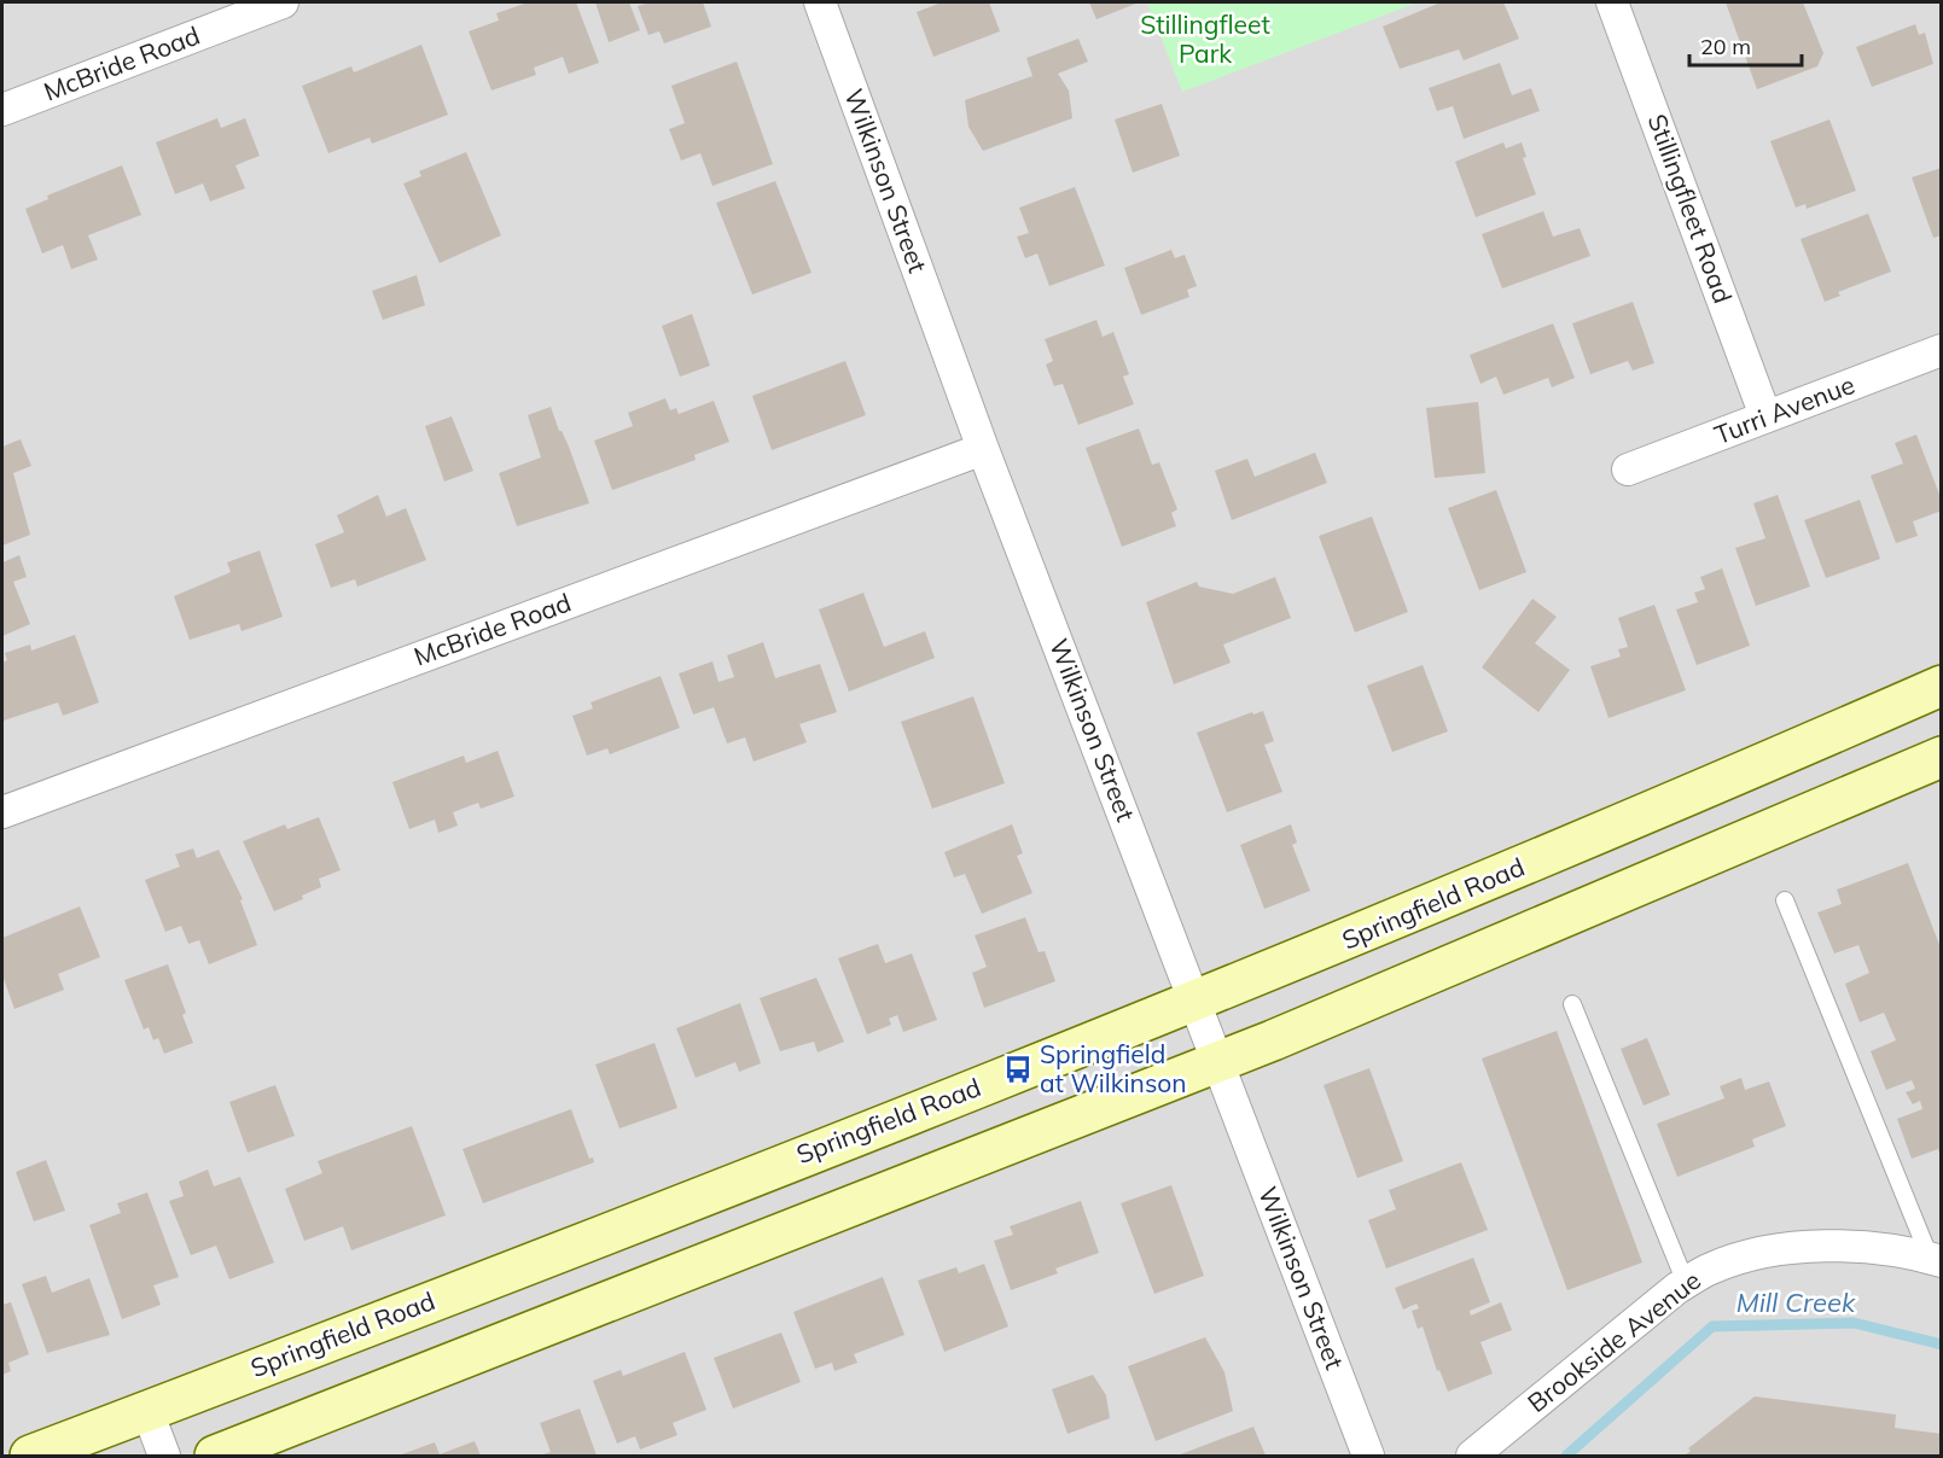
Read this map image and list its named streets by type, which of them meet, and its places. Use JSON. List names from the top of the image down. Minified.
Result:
{"streets":{"main road":["Springfield Road"],"street":["McBride Road","Wilkinson Street","Stillingfleet Road","Turri Avenue","Brookside Avenue"]},"crossings":[["McBride Road","Wilkinson Street"],["Wilkinson Street","Springfield Road"],["Stillingfleet Road","Turri Avenue"]],"water":["Mill Creek"],"parks":["Stillingfleet Park"],"places":{"bus stop":["Springfield at Wilkinson"]},"scale_bar":"20 m"}
